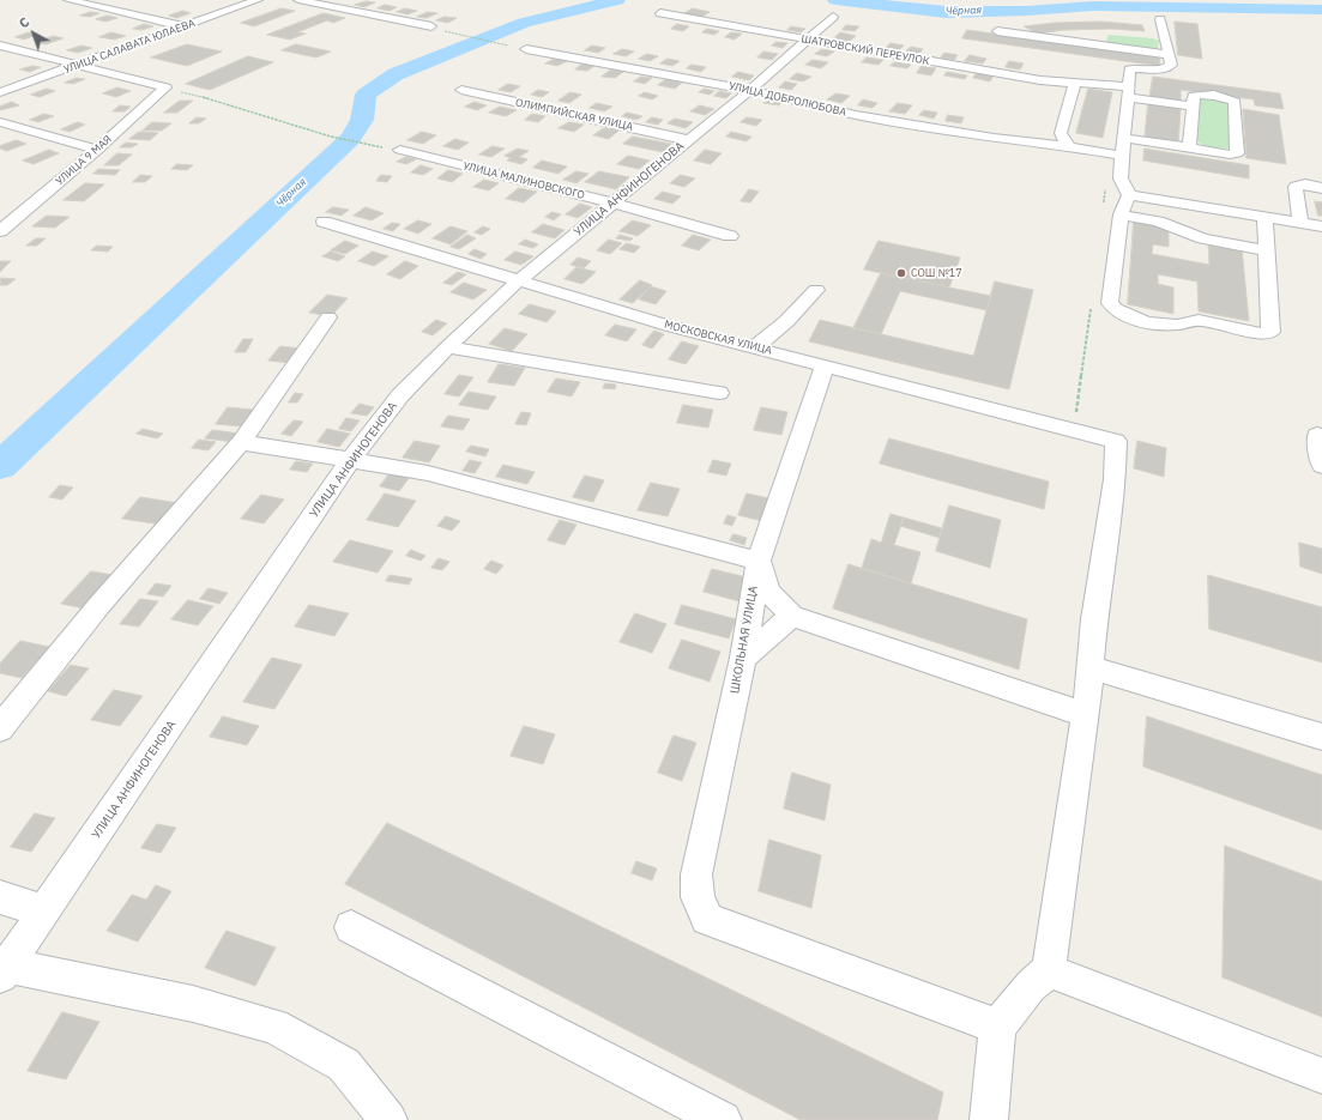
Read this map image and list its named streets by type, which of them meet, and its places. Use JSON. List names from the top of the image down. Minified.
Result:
{"streets":{"street":["УЛИЦА САЛАВАТА ЮЛАЕВА","ШАТРОВСКИЙ ПЕРЕУЛОК","УЛИЦА ДОБРОЛЮБОВА","ОЛИМПИЙСКАЯ УЛИЦА","УЛИЦА 9 МАЯ","УЛИЦА МАЛИНОВСКОГО","УЛИЦА АНФИНОГЕНОВА","МОСКОВСКАЯ УЛИЦА","ШКОЛЬНАЯ УЛИЦА"]},"crossings":[["ШАТРОВСКИЙ ПЕРЕУЛОК","УЛИЦА АНФИНОГЕНОВА"],["УЛИЦА ДОБРОЛЮБОВА","УЛИЦА АНФИНОГЕНОВА"],["ОЛИМПИЙСКАЯ УЛИЦА","УЛИЦА АНФИНОГЕНОВА"],["УЛИЦА МАЛИНОВСКОГО","УЛИЦА АНФИНОГЕНОВА"],["УЛИЦА АНФИНОГЕНОВА","МОСКОВСКАЯ УЛИЦА"],["МОСКОВСКАЯ УЛИЦА","ШКОЛЬНАЯ УЛИЦА"]],"water":["Чёрная"],"places":["СОШ №17"],"north":"top left"}
